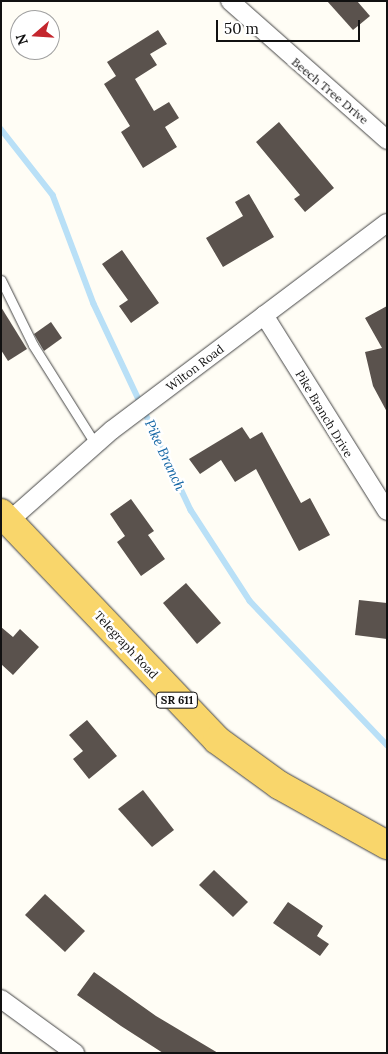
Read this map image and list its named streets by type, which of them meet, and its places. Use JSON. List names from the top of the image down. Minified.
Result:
{"streets":{"main road":["Telegraph Road","SR 611"],"street":["Beech Tree Drive","Wilton Road","Pike Branch Drive"]},"crossings":[["Wilton Road","Pike Branch Drive"],["Wilton Road","Telegraph Road"]],"water":["Pike Branch"],"scale_bar":"50 m","north":"left"}
